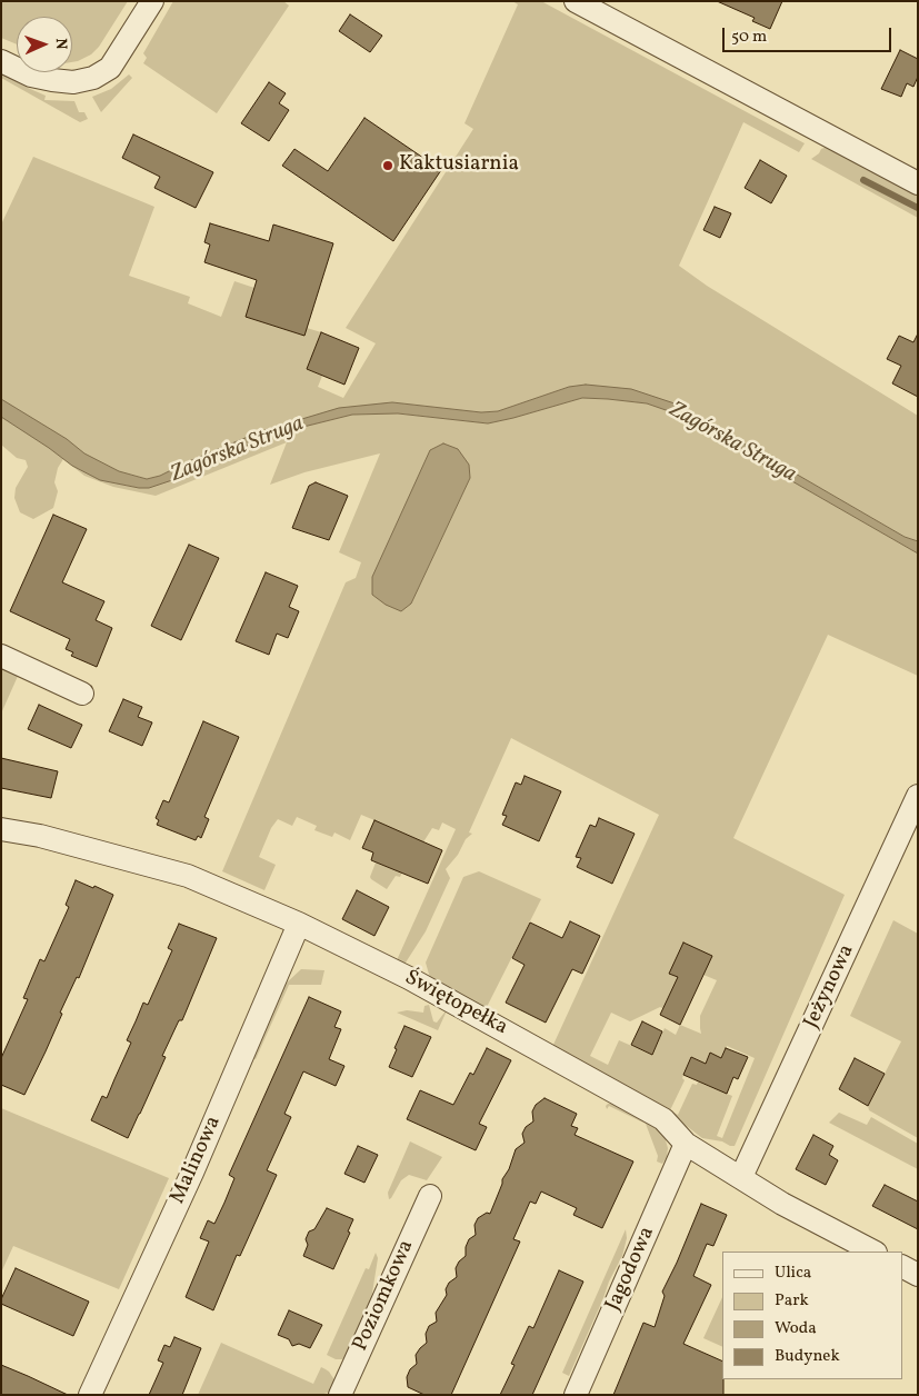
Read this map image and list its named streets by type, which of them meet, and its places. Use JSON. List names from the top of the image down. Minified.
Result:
{"streets":{"street":["Jeżynowa","Świętopełka","Malinowa","Jagodowa","Poziomkowa"]},"crossings":[["Jeżynowa","Świętopełka"],["Świętopełka","Malinowa"],["Świętopełka","Jagodowa"]],"water":["Zagórska Struga"],"places":["Kaktusiarnia"],"legend":["Ulica","Park","Woda","Budynek"],"scale_bar":"50 m","north":"right"}
